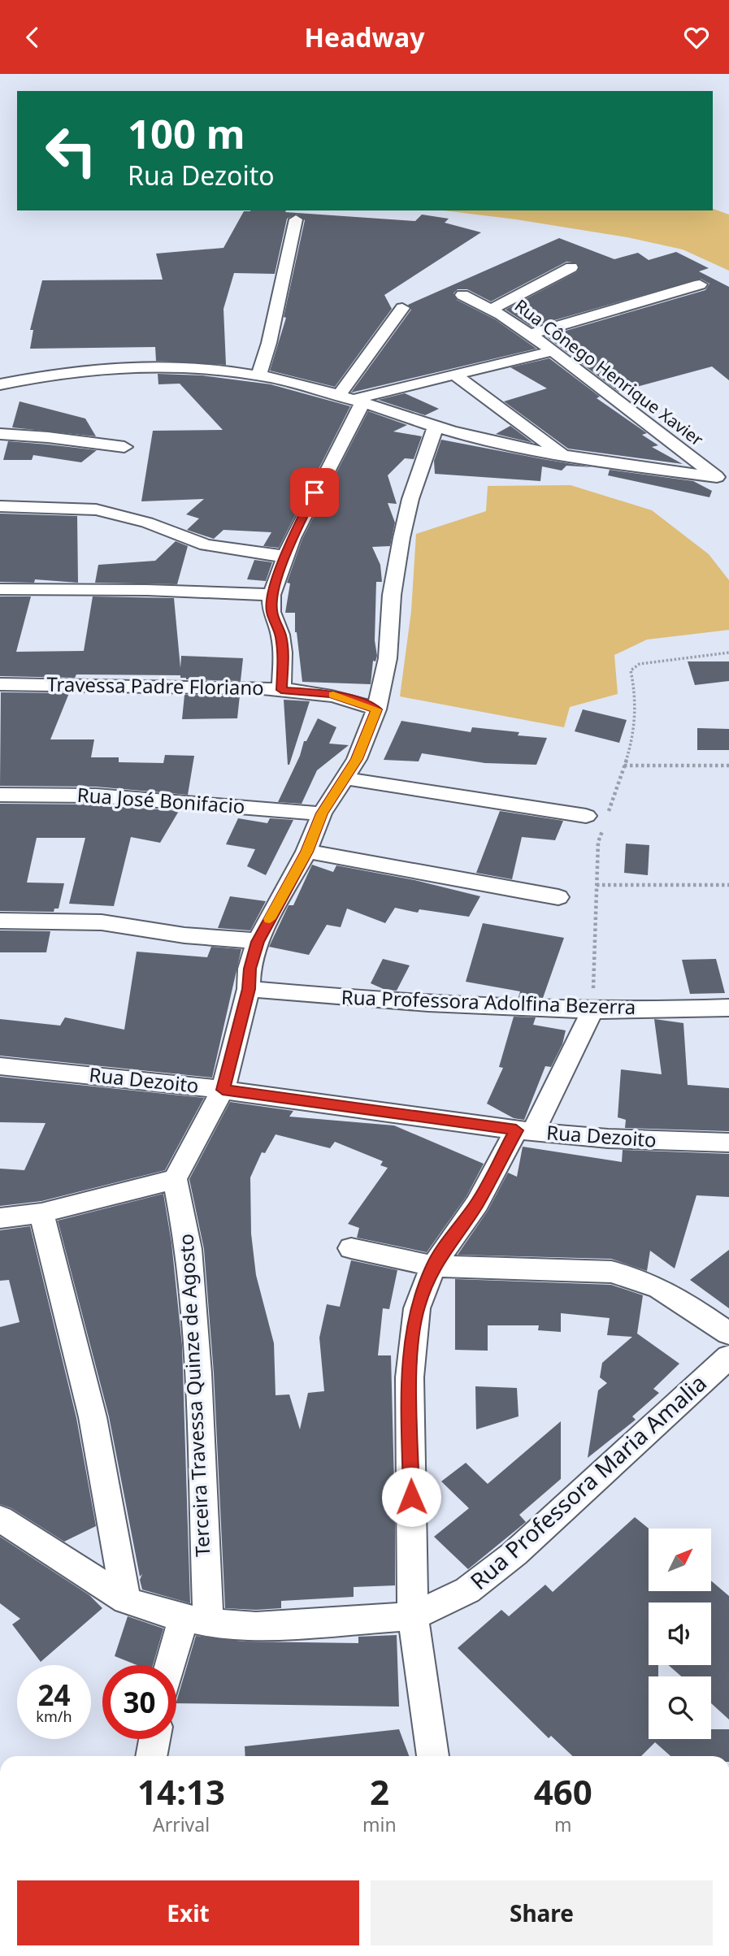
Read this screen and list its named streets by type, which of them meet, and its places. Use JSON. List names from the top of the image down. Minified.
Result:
{"streets":{"street":["Rua Cônego Henrique Xavier","Travessa Padre Floriano","Rua José Bonifacio","Rua Professora Adolfina Bezerra","Rua Dezoito","Terceira Travessa Quinze de Agosto","Rua Professora Maria Amalia"]},"north":"top right","page":{"header":"Headway","turn":["100 m","Rua Dezoito"],"speed":"24 km/h","limit":"30","eta":["14:13","Arrival","2","min","460","m"],"buttons":["Exit","Share"]}}
